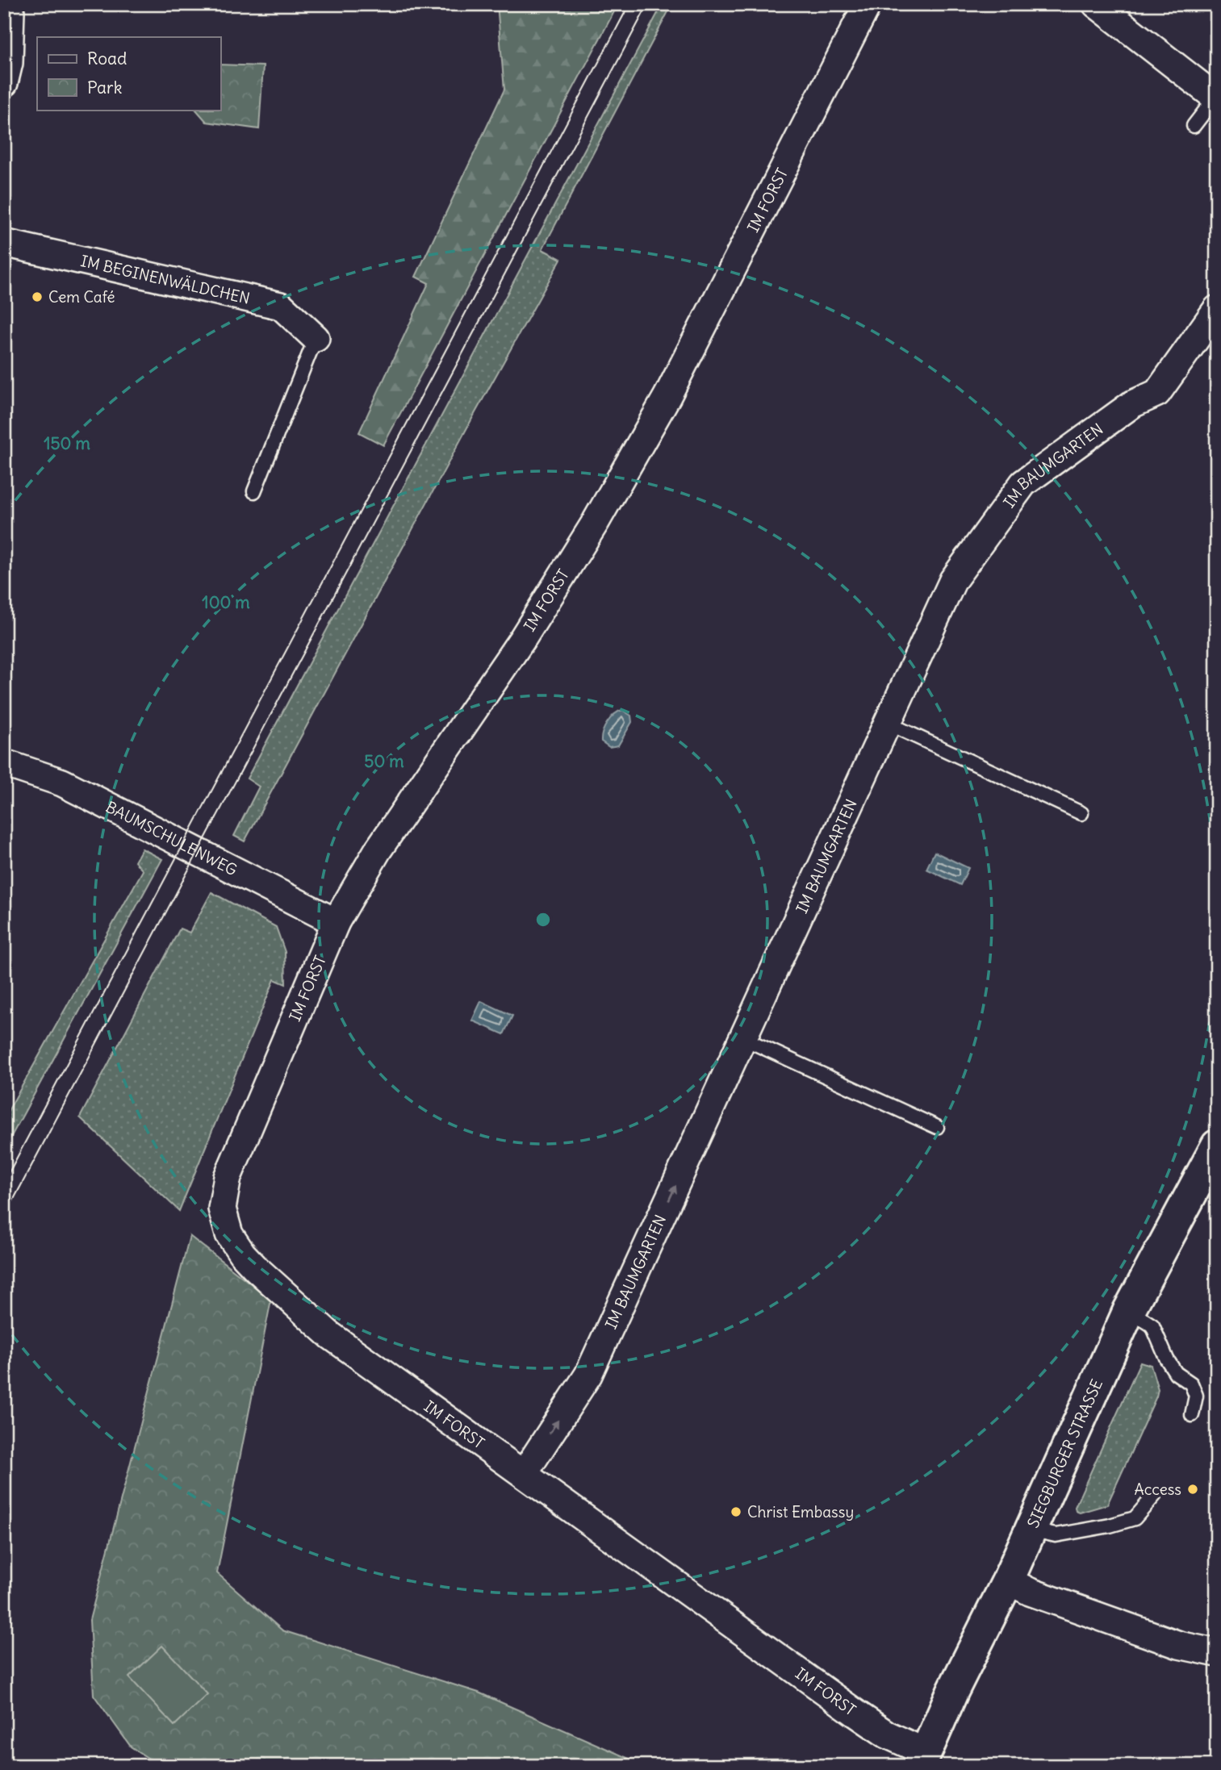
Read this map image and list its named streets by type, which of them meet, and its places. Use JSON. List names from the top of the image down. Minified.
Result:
{"streets":{"main road":["SIEGBURGER STRASSE"],"street":["IM FORST","IM BEGINENWÄLDCHEN","IM BAUMGARTEN","BAUMSCHULENWEG"]},"crossings":[["IM FORST","IM BAUMGARTEN"],["IM FORST","BAUMSCHULENWEG"],["IM FORST","SIEGBURGER STRASSE"]],"one_way":["IM BAUMGARTEN"],"places":["Cem Café","Access","Christ Embassy"],"legend":["Road","Park"],"rings":["150 m","100 m","50 m"]}
